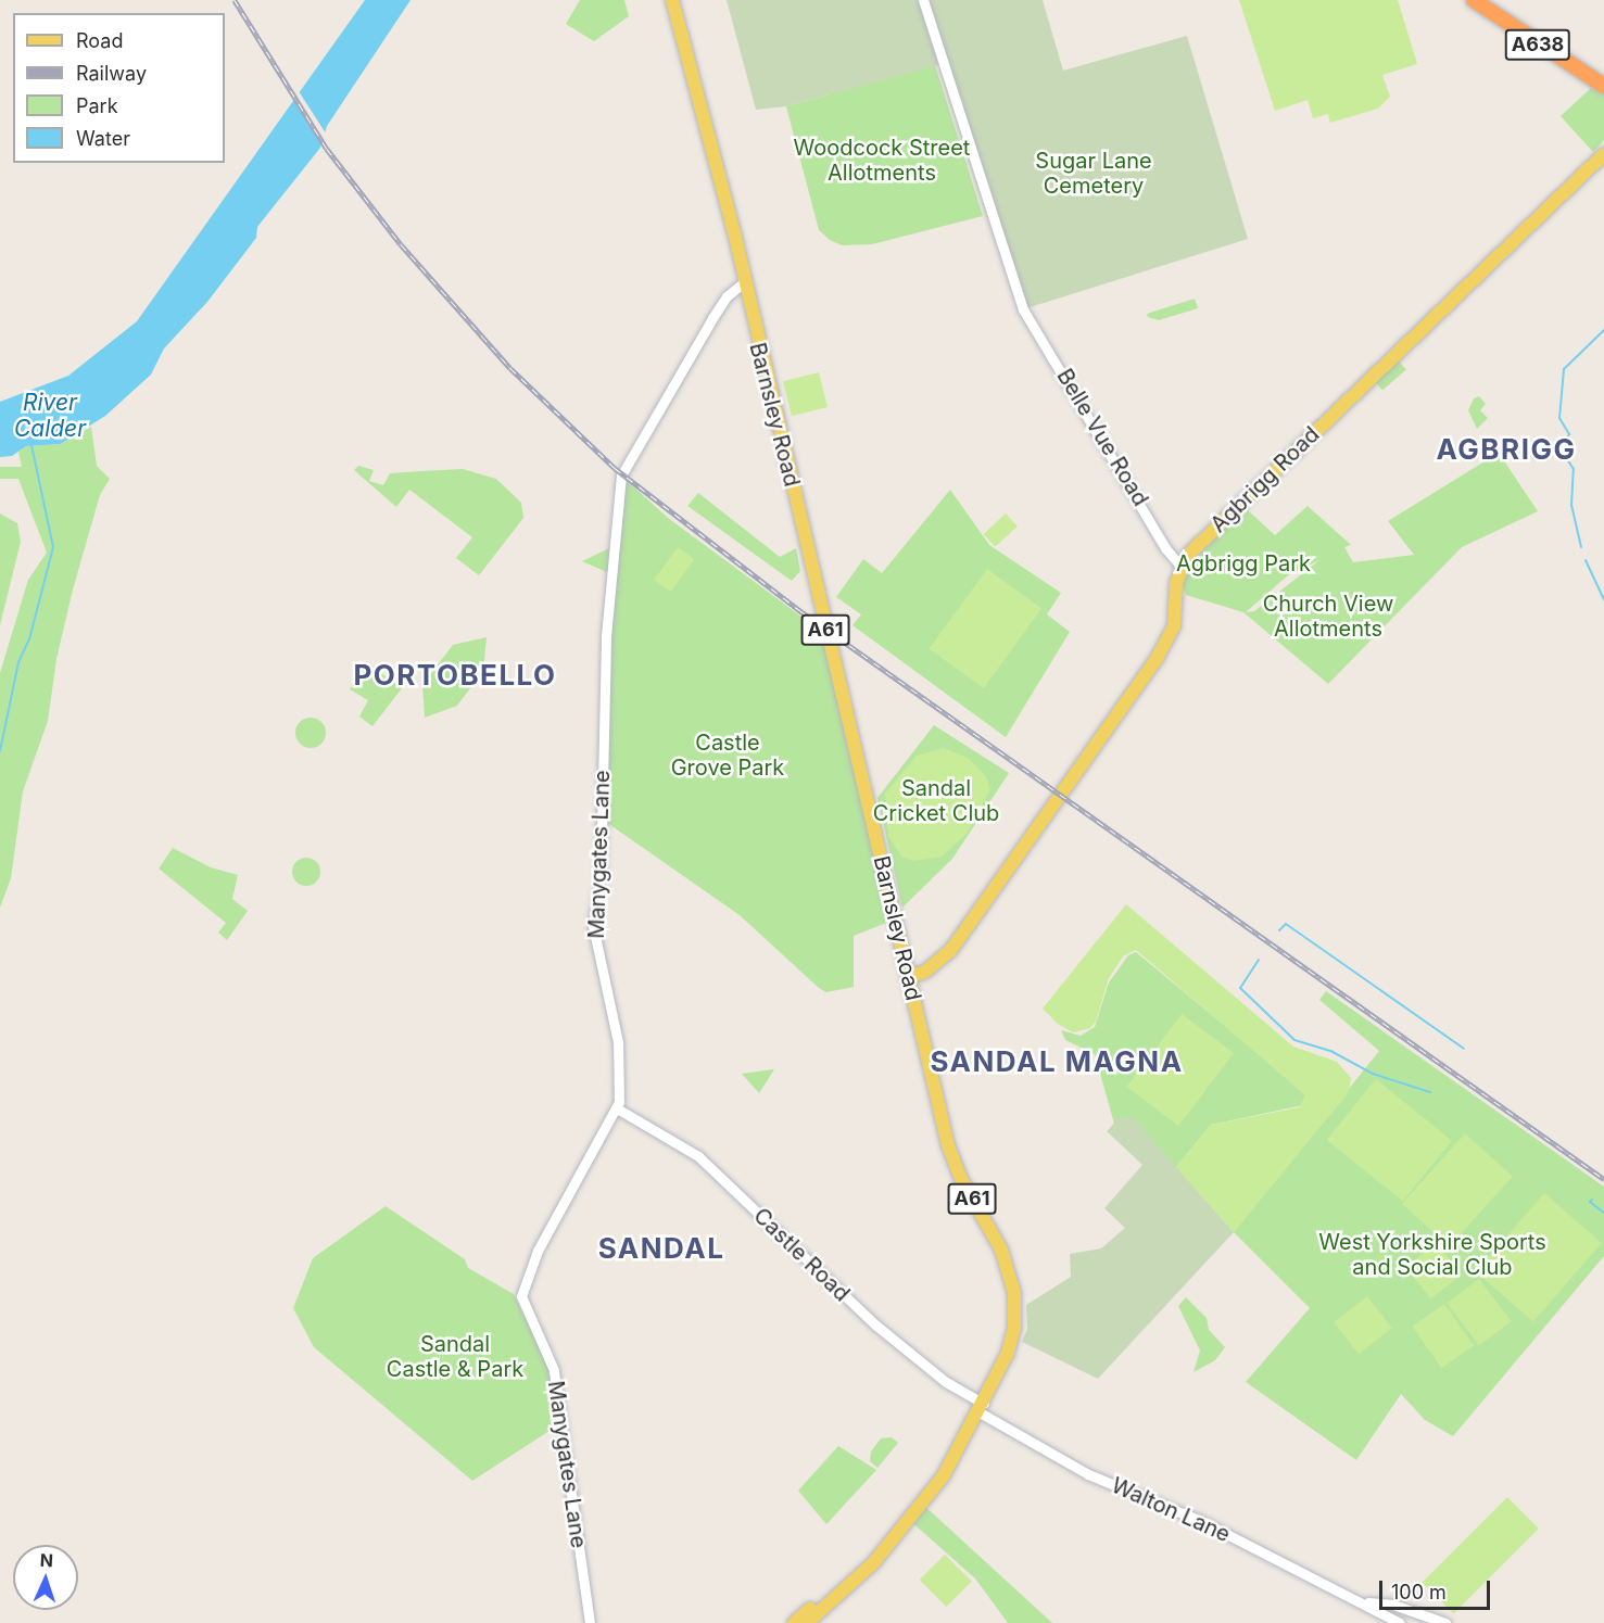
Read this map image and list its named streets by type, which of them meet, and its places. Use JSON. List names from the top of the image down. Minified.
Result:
{"streets":{"highway":["A638"],"main road":["Barnsley Road","Agbrigg Road","A61"],"street":["Belle Vue Road","Manygates Lane","Castle Road","Walton Lane"]},"crossings":[["Barnsley Road","Manygates Lane"],["Barnsley Road","Castle Road"],["Barnsley Road","Walton Lane"],["Belle Vue Road","Agbrigg Road"],["Manygates Lane","Castle Road"],["Castle Road","Walton Lane"]],"districts":["AGBRIGG","PORTOBELLO","SANDAL MAGNA","SANDAL"],"water":["River Calder"],"parks":["Woodcock Street Allotments","Sugar Lane Cemetery","Agbrigg Park","Church View Allotments","Castle Grove Park","Sandal Cricket Club","West Yorkshire Sports and Social Club","Sandal Castle & Park"],"legend":["Road","Railway","Park","Water"],"scale_bar":"100 m","north":"top"}
